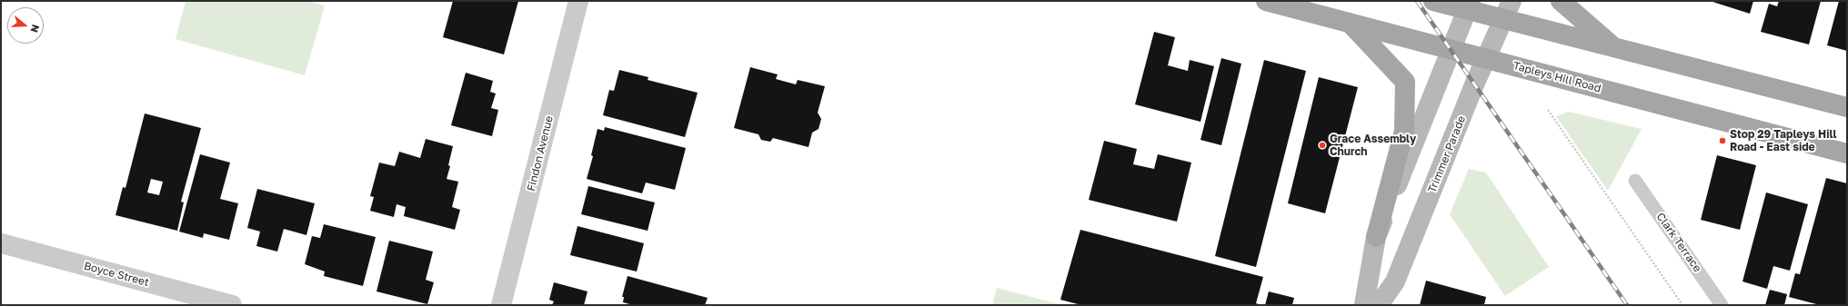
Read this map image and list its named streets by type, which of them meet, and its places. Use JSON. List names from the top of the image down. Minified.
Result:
{"streets":{"main road":["Tapleys Hill Road","Trimmer Parade"],"street":["Findon Avenue","Boyce Street"],"lane":["Clark Terrace"]},"crossings":[["Tapleys Hill Road","Trimmer Parade"]],"places":["Stop 29 Tapleys Hill Road - East side","Grace Assembly Church"],"north":"right"}
